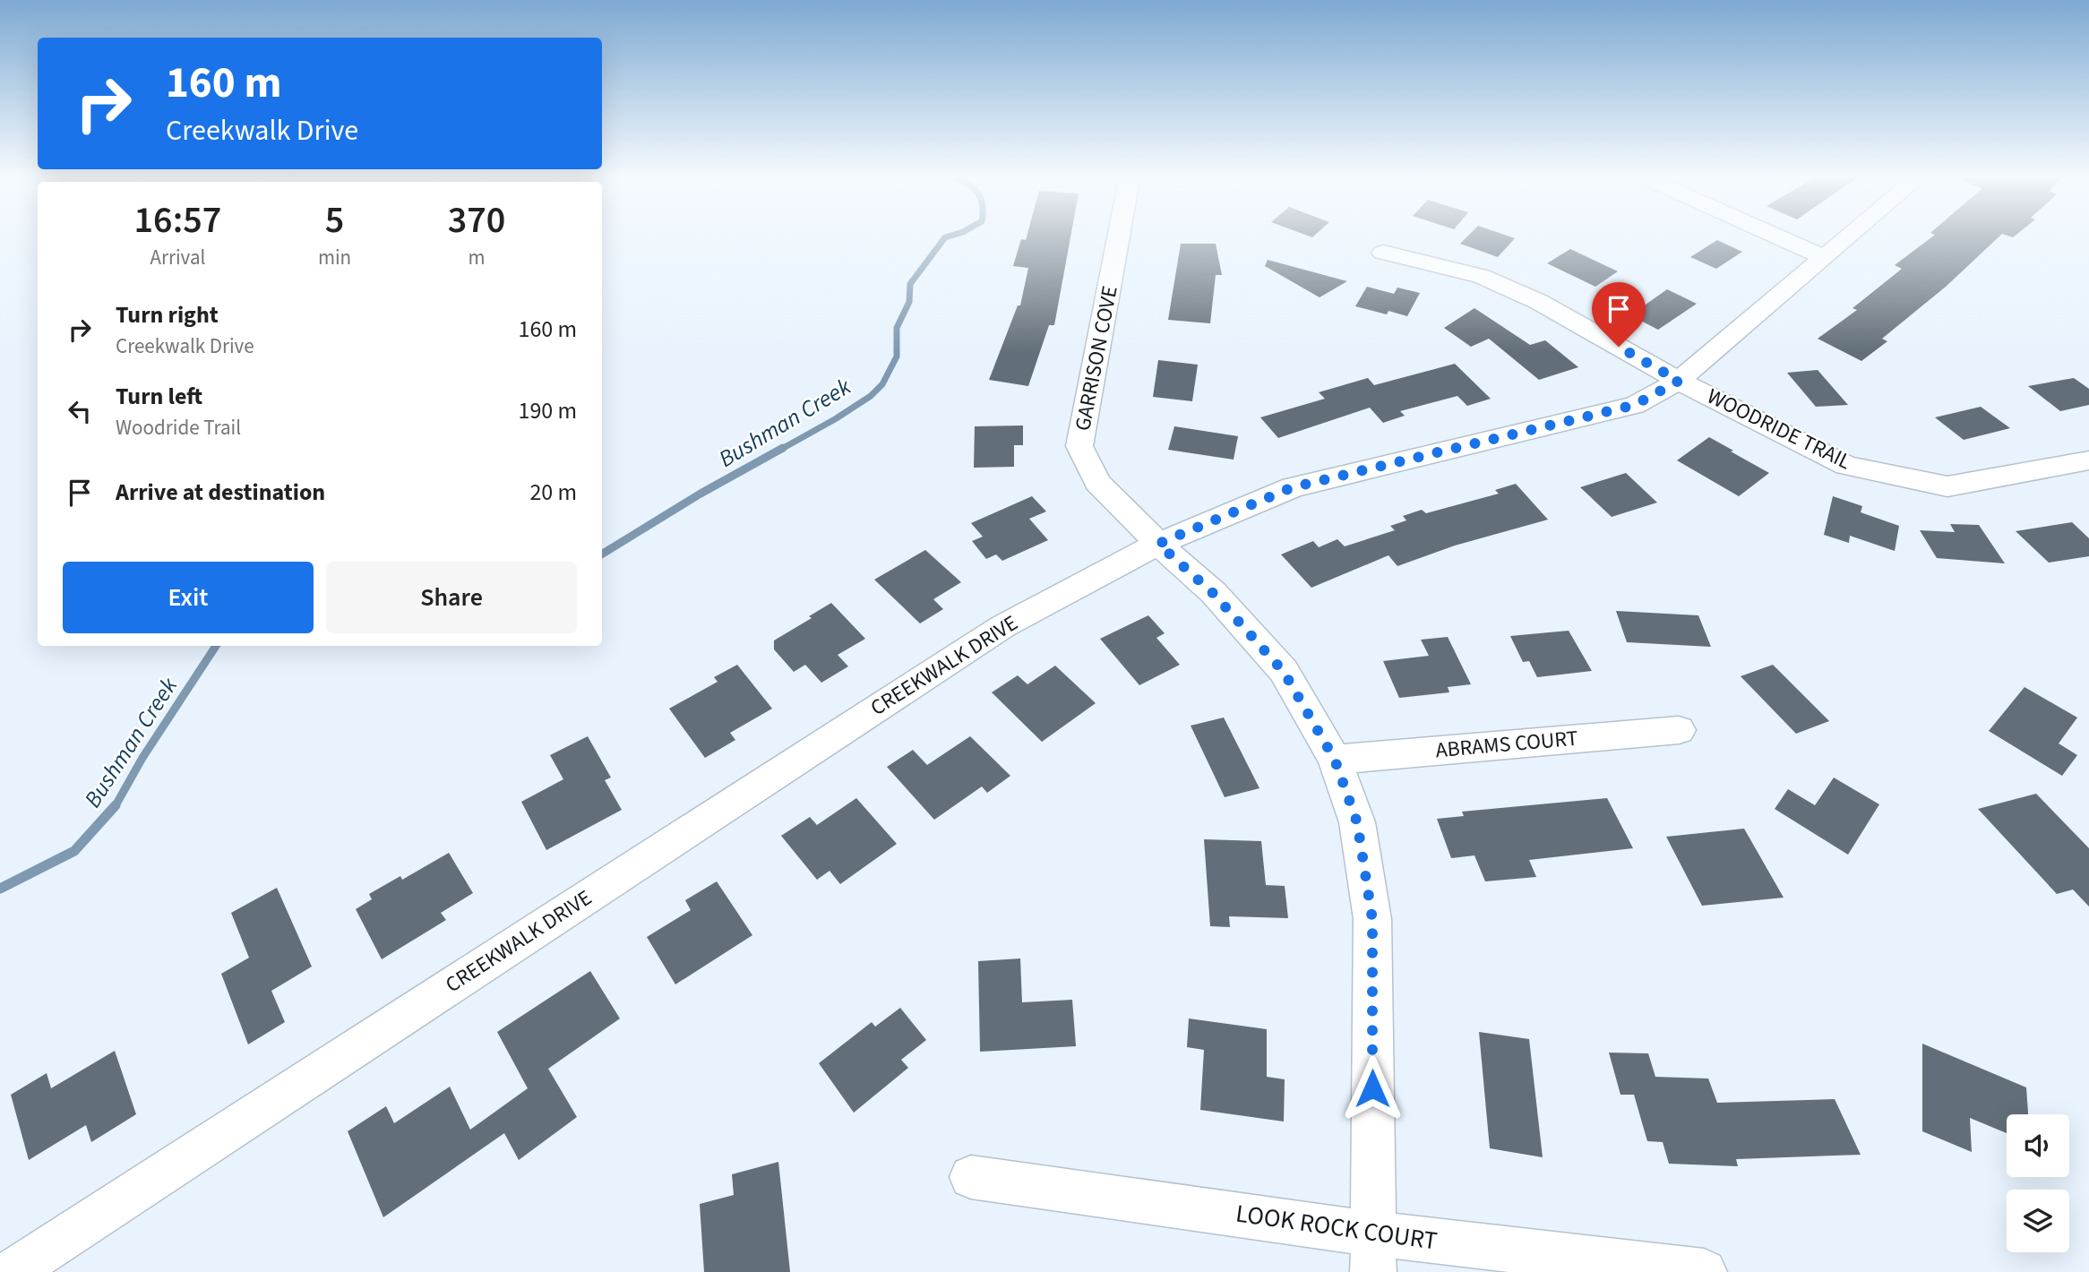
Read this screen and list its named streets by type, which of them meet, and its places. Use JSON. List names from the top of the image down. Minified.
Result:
{"streets":{"street":["GARRISON COVE","WOODRIDE TRAIL","CREEKWALK DRIVE","ABRAMS COURT","LOOK ROCK COURT"]},"crossings":[["GARRISON COVE","CREEKWALK DRIVE"],["GARRISON COVE","ABRAMS COURT"],["GARRISON COVE","LOOK ROCK COURT"],["WOODRIDE TRAIL","CREEKWALK DRIVE"]],"water":["Bushman Creek"],"page":{"turn":["160 m","Creekwalk Drive"],"eta":["16:57","Arrival","5","min","370","m"],"list":[{"name":"Turn right","note":"Creekwalk Drive","value":"160 m"},{"name":"Turn left","note":"Woodride Trail","value":"190 m"},{"name":"Arrive at destination","value":"20 m"}],"buttons":["Exit","Share"]}}
